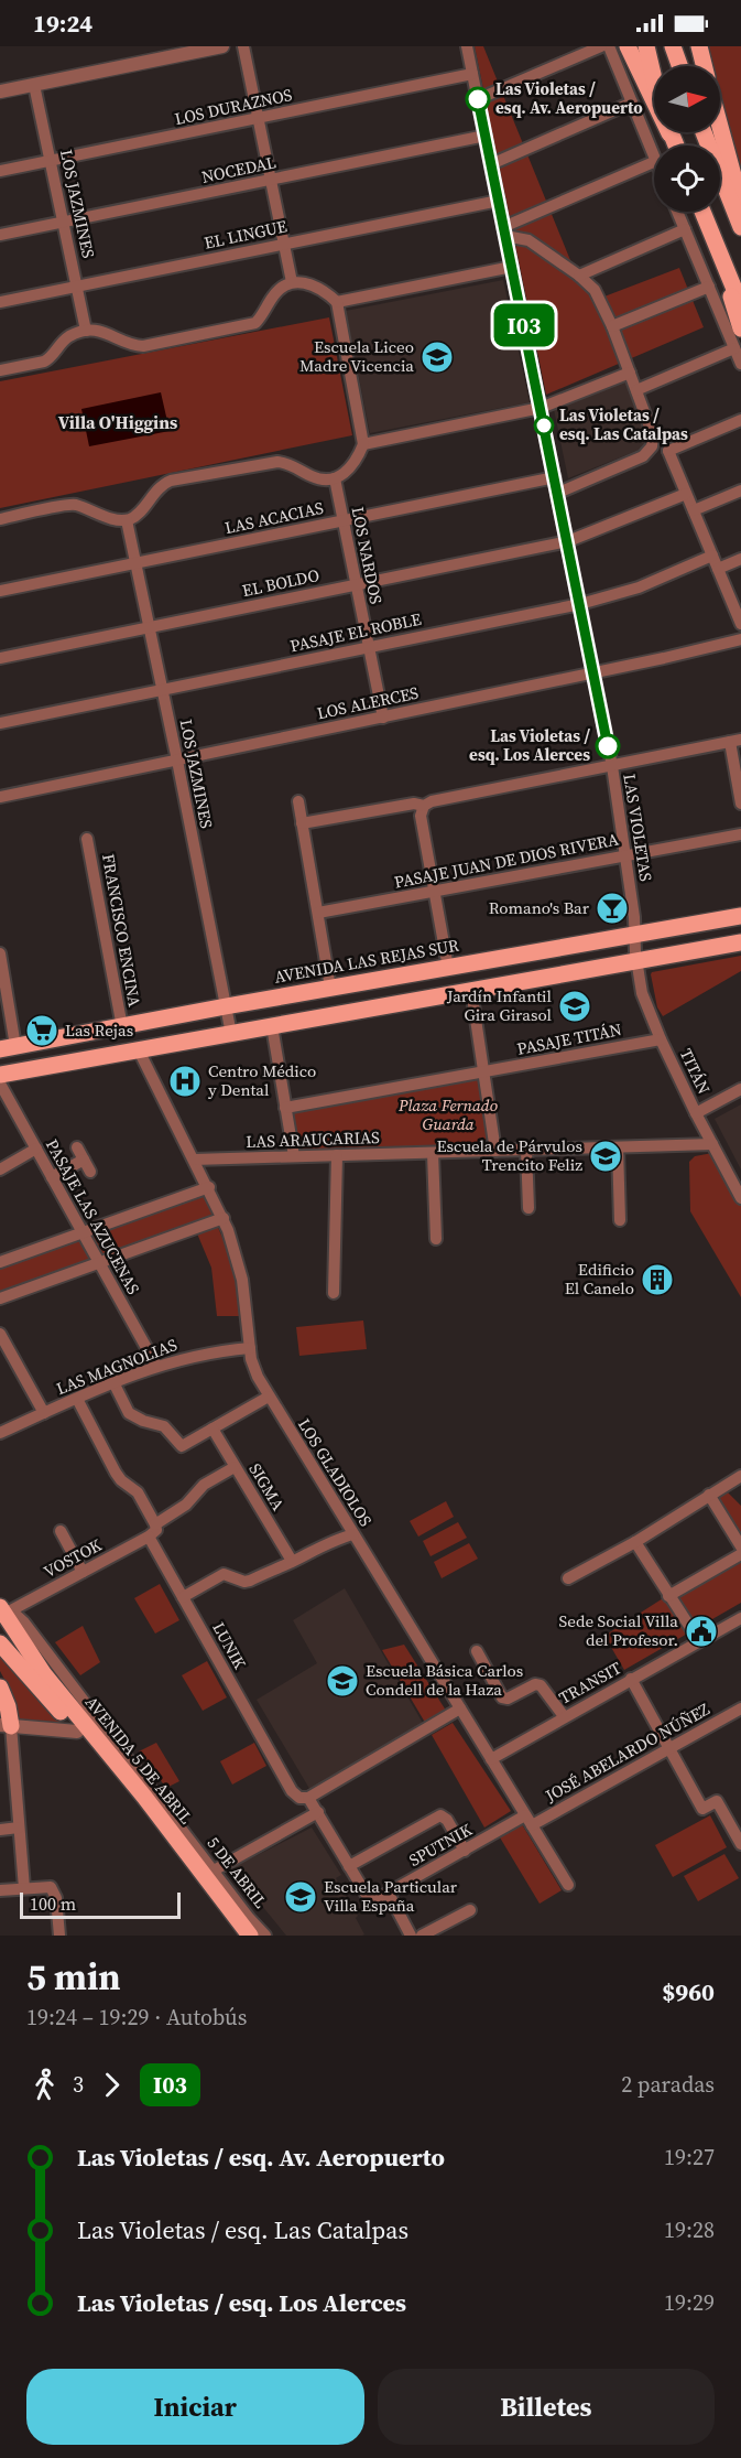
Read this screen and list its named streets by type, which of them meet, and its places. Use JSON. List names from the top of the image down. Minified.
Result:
{"streets":{"main road":["AVENIDA LAS REJAS SUR","AVENIDA 5 DE ABRIL"],"street":["LOS DURAZNOS","NOCEDAL","LOS JAZMINES","EL LINGUE","LAS ACACIAS","LOS NARDOS","EL BOLDO","PASAJE EL ROBLE","LOS ALERCES","LAS VIOLETAS","PASAJE JUAN DE DIOS RIVERA","FRANCISCO ENCINA","PASAJE TITÁN","TITÁN","LAS ARAUCARIAS","PASAJE LAS AZUCENAS","LAS MAGNOLIAS","LOS GLADIOLOS","SIGMA","VOSTOK","LUNIK","TRANSIT","JOSÉ ABELARDO NÚÑEZ","SPUTNIK","5 DE ABRIL"]},"crossings":[["LOS DURAZNOS","LOS JAZMINES"],["LOS DURAZNOS","LAS VIOLETAS"],["NOCEDAL","LOS JAZMINES"],["NOCEDAL","LAS VIOLETAS"],["LOS JAZMINES","EL LINGUE"],["LOS JAZMINES","LAS ACACIAS"],["LOS JAZMINES","EL BOLDO"],["LOS JAZMINES","PASAJE EL ROBLE"],["LOS JAZMINES","LOS ALERCES"],["LOS JAZMINES","AVENIDA LAS REJAS SUR"],["EL LINGUE","LAS VIOLETAS"],["LAS ACACIAS","LOS NARDOS"],["LAS ACACIAS","LAS VIOLETAS"],["LOS NARDOS","EL BOLDO"],["LOS NARDOS","PASAJE EL ROBLE"],["LOS NARDOS","LOS ALERCES"],["EL BOLDO","LAS VIOLETAS"],["PASAJE EL ROBLE","LAS VIOLETAS"],["LOS ALERCES","LAS VIOLETAS"],["LAS VIOLETAS","PASAJE JUAN DE DIOS RIVERA"],["LAS VIOLETAS","AVENIDA LAS REJAS SUR"],["LAS VIOLETAS","TITÁN"],["FRANCISCO ENCINA","AVENIDA LAS REJAS SUR"],["PASAJE TITÁN","TITÁN"],["PASAJE TITÁN","LAS ARAUCARIAS"],["TITÁN","LAS ARAUCARIAS"],["LAS ARAUCARIAS","LOS GLADIOLOS"],["PASAJE LAS AZUCENAS","LAS MAGNOLIAS"],["LAS MAGNOLIAS","LOS GLADIOLOS"],["LOS GLADIOLOS","TRANSIT"],["LOS GLADIOLOS","JOSÉ ABELARDO NÚÑEZ"],["LOS GLADIOLOS","SPUTNIK"],["VOSTOK","LUNIK"],["VOSTOK","AVENIDA 5 DE ABRIL"],["VOSTOK","5 DE ABRIL"],["LUNIK","SPUTNIK"],["JOSÉ ABELARDO NÚÑEZ","SPUTNIK"],["AVENIDA 5 DE ABRIL","5 DE ABRIL"]],"districts":["Villa O'Higgins"],"parks":["Plaza Fernado Guarda"],"places":{"other":["Las Violetas / esq. Av. Aeropuerto","Las Violetas / esq. Las Catalpas","Las Violetas / esq. Los Alerces"],"school or university":["Escuela Liceo Madre Vicencia","Jardín Infantil Gira Girasol","Escuela de Párvulos Trencito Feliz","Escuela Básica Carlos Condell de la Haza","Escuela Particular Villa España"],"bar":["Romano's Bar"],"supermarket":["Las Rejas"],"hospital":["Centro Médico y Dental"],"building":["Edificio El Canelo"],"public building":["Sede Social Villa del Profesor."]},"lines":["bus line I03"],"scale_bar":"100 m","north":"right","page":{"status":"19:24","on_map":"I03","scale":"100 m","heading":["5 min","19:24 – 19:29 · Autobús","$960"],"legs":["3","I03","2 paradas"],"list":[{"name":"Las Violetas / esq. Av. Aeropuerto","value":"19:27"},{"name":"Las Violetas / esq. Las Catalpas","value":"19:28"},{"name":"Las Violetas / esq. Los Alerces","value":"19:29"}],"buttons":["Iniciar","Billetes"]}}
